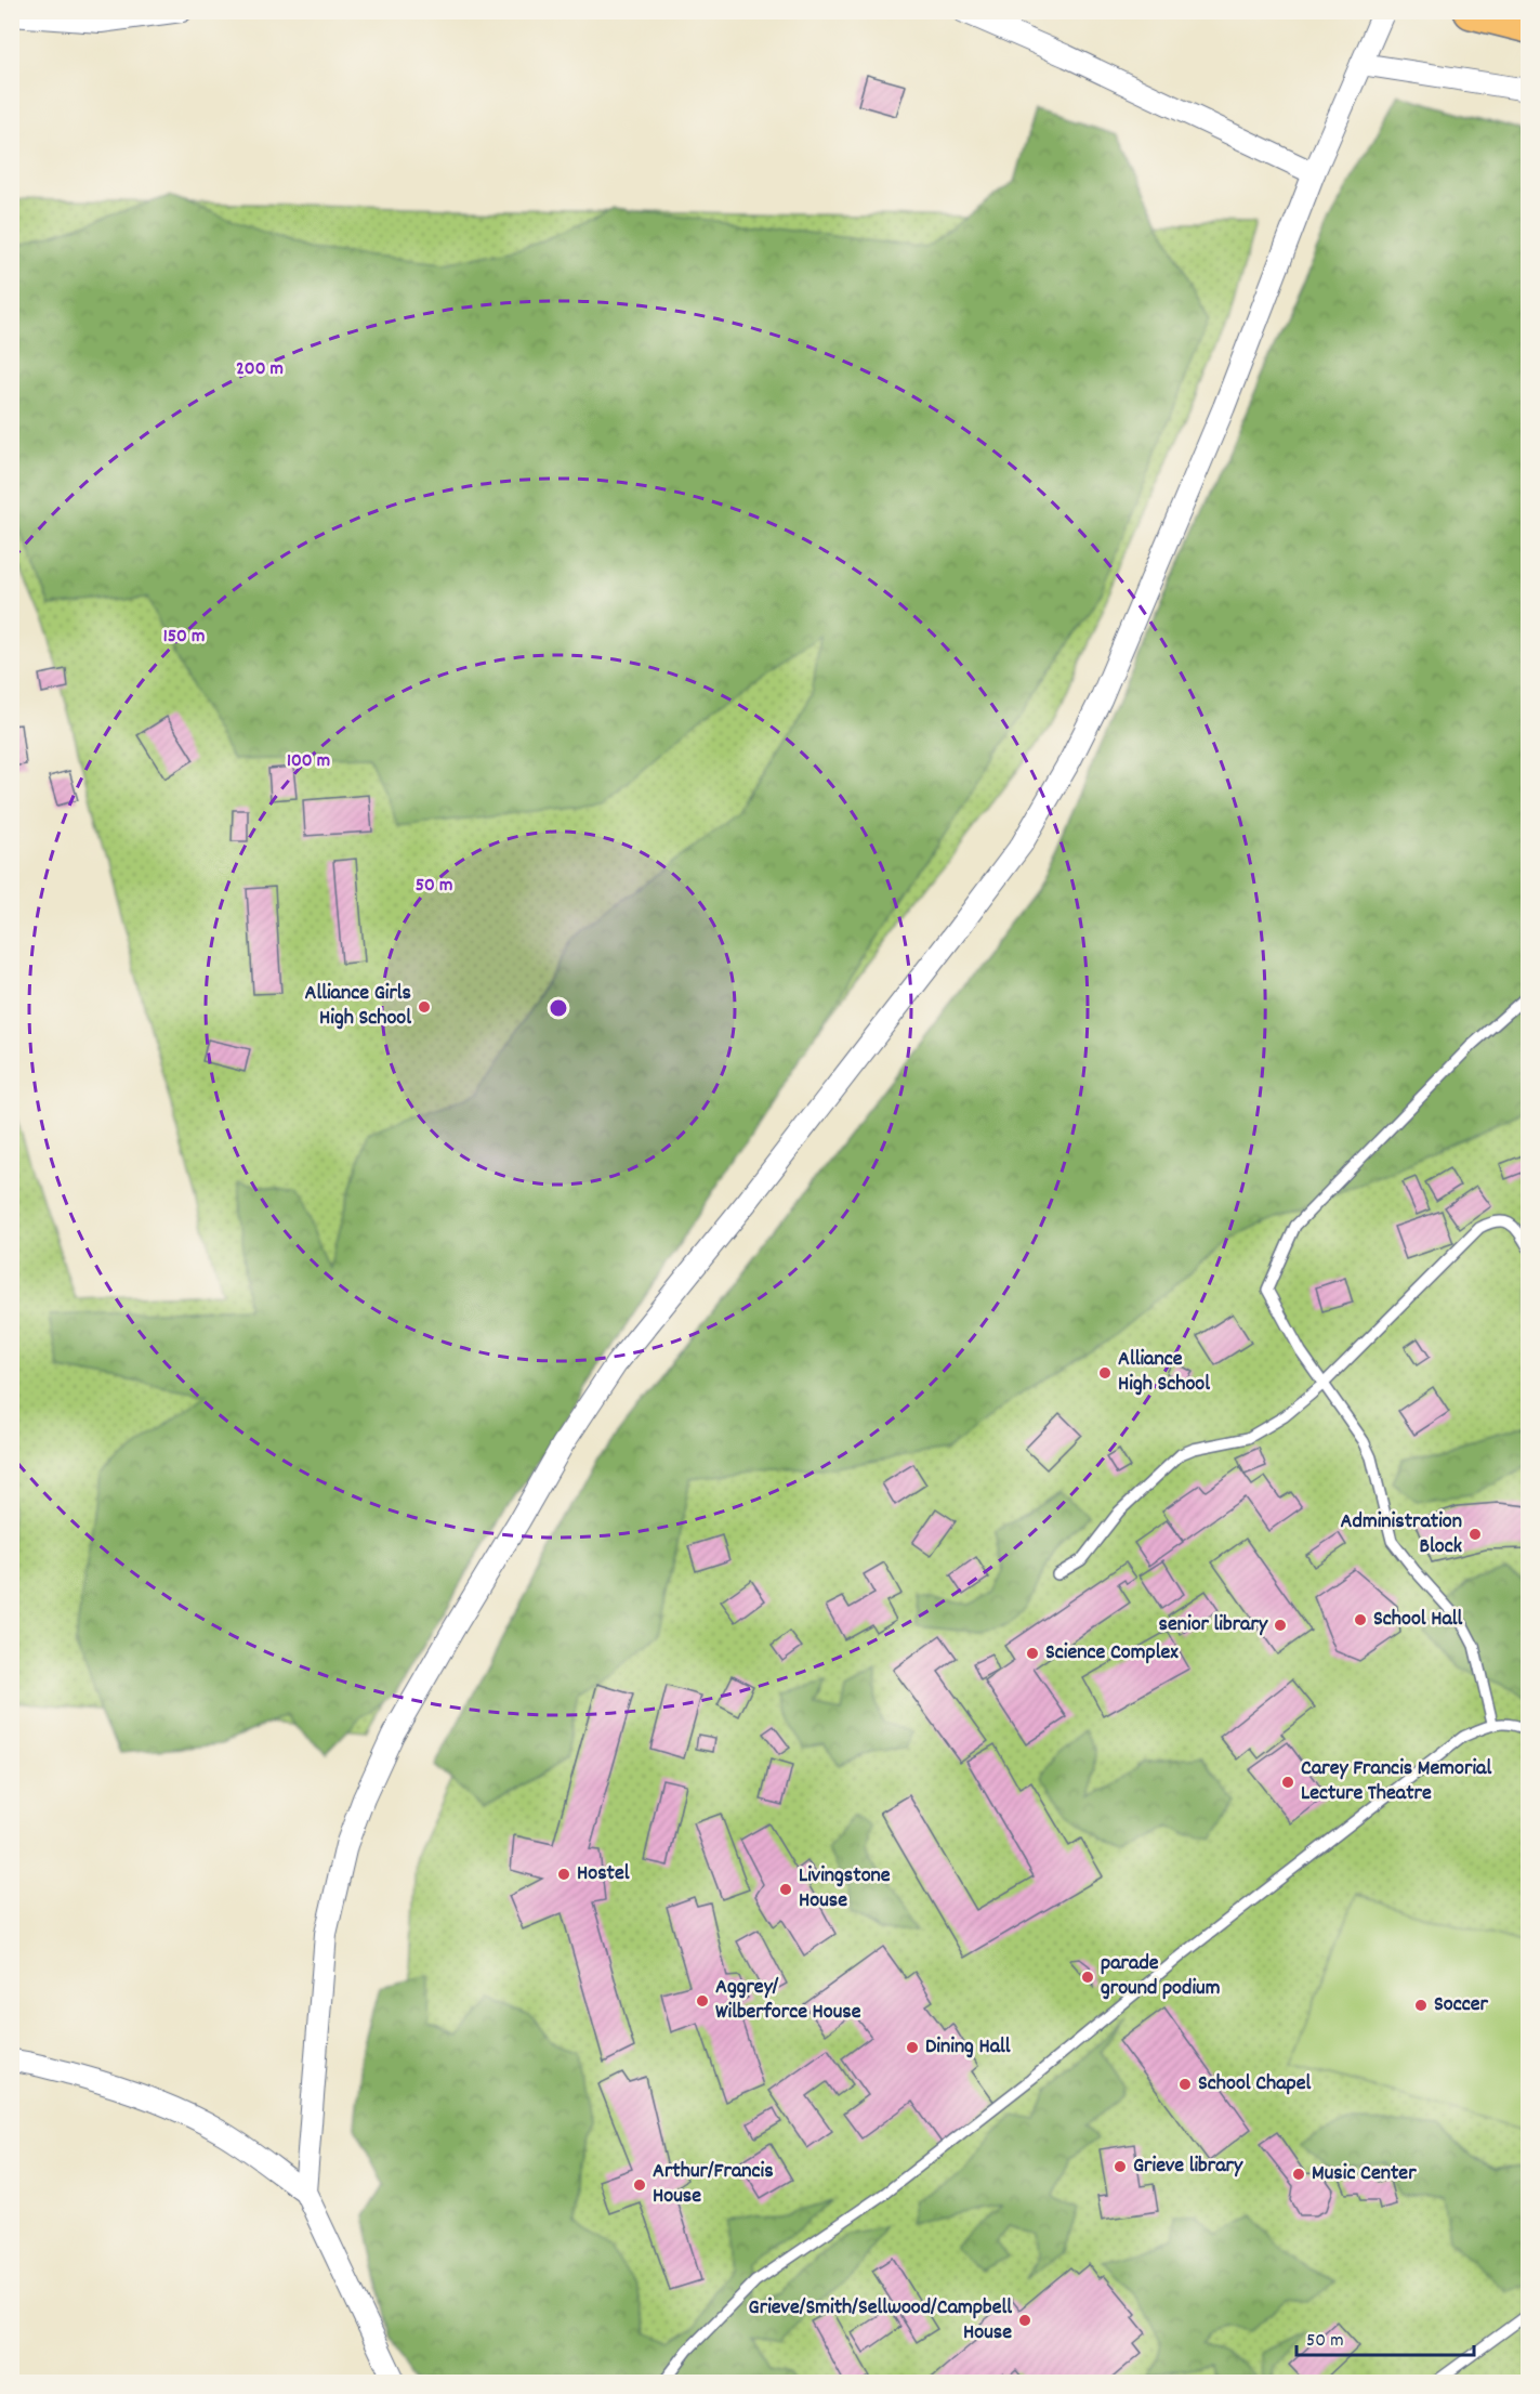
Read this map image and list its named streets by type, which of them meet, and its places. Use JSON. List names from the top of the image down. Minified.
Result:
{"places":["Alliance Girls High School","Alliance High School","Administration Block","School Hall","senior library","Science Complex","Carey Francis Memorial Lecture Theatre","Hostel","Livingstone House","parade ground podium","Aggrey/ Wilberforce House","Soccer","Dining Hall","School Chapel","Grieve library","Music Center","Arthur/Francis House","Grieve/Smith/Sellwood/Campbell House"],"scale_bar":"50 m","rings":["200 m","150 m","100 m","50 m"]}
